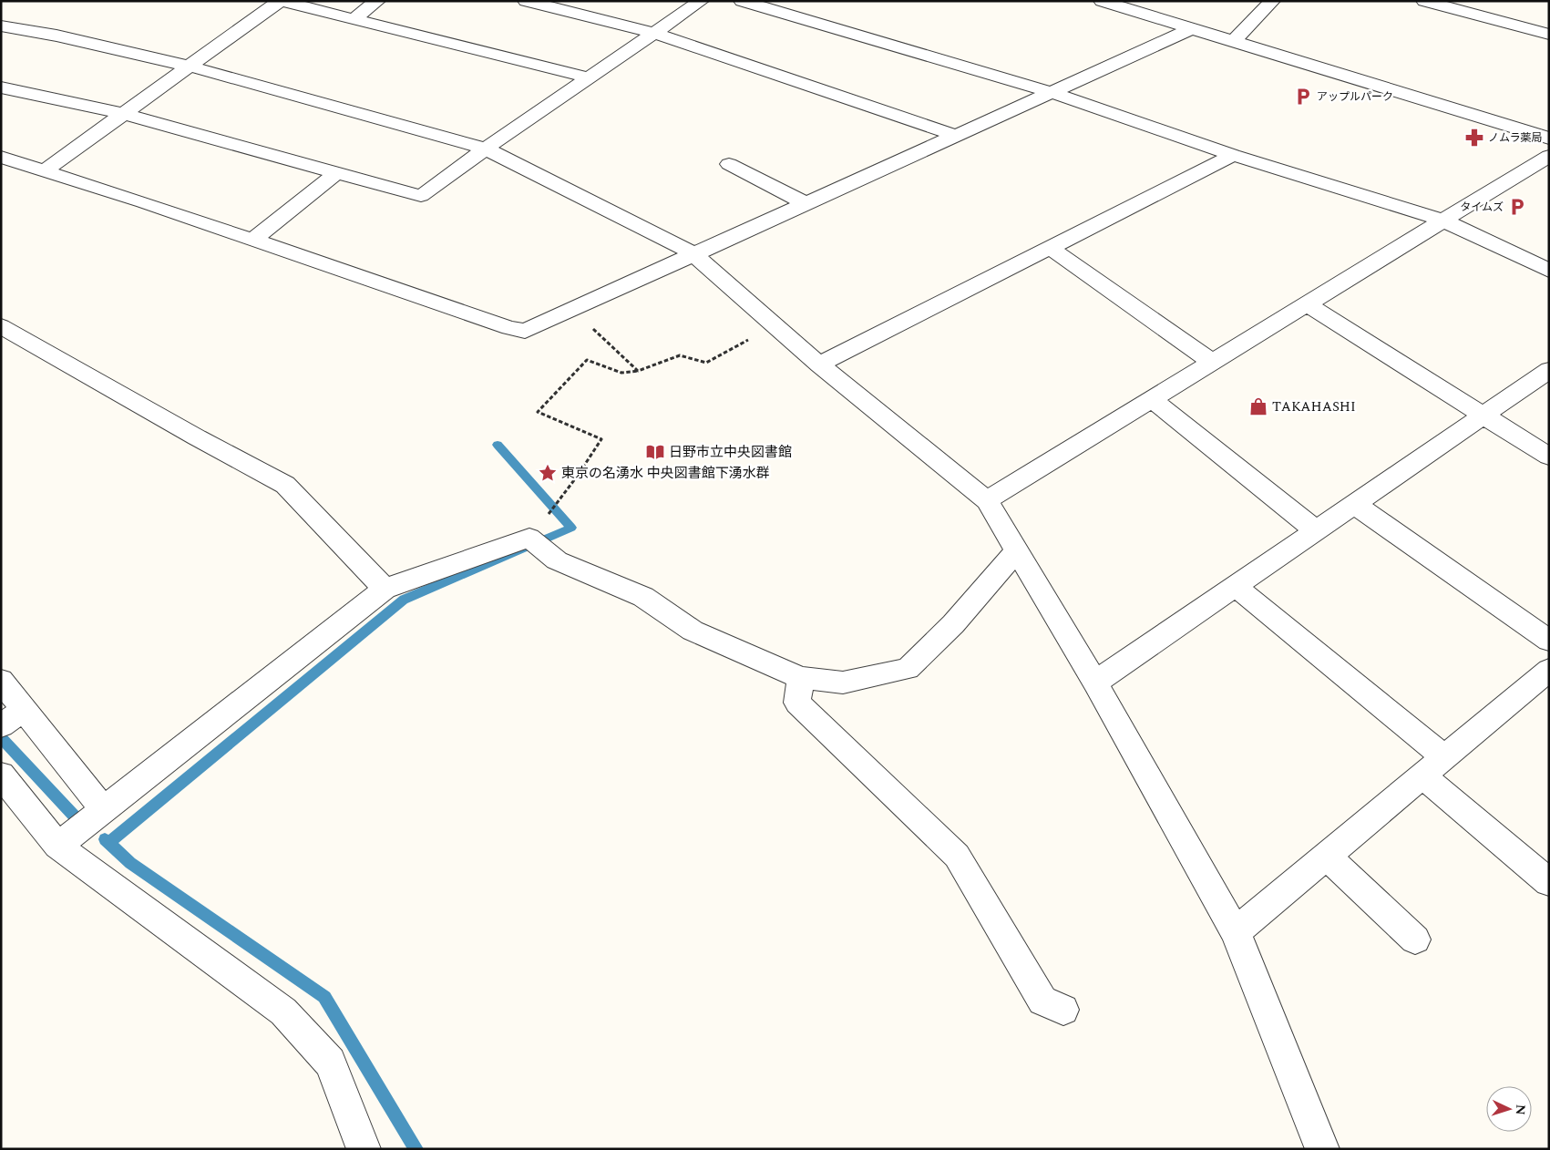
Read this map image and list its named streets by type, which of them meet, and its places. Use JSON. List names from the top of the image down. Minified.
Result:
{"places":{"parking":["アップルパーク","タイムズ"],"pharmacy":["ノムラ薬局"],"shop":["TAKAHASHI"],"library":["日野市立中央図書館"],"place":["東京の名湧水 中央図書館下湧水群"]},"north":"right"}
